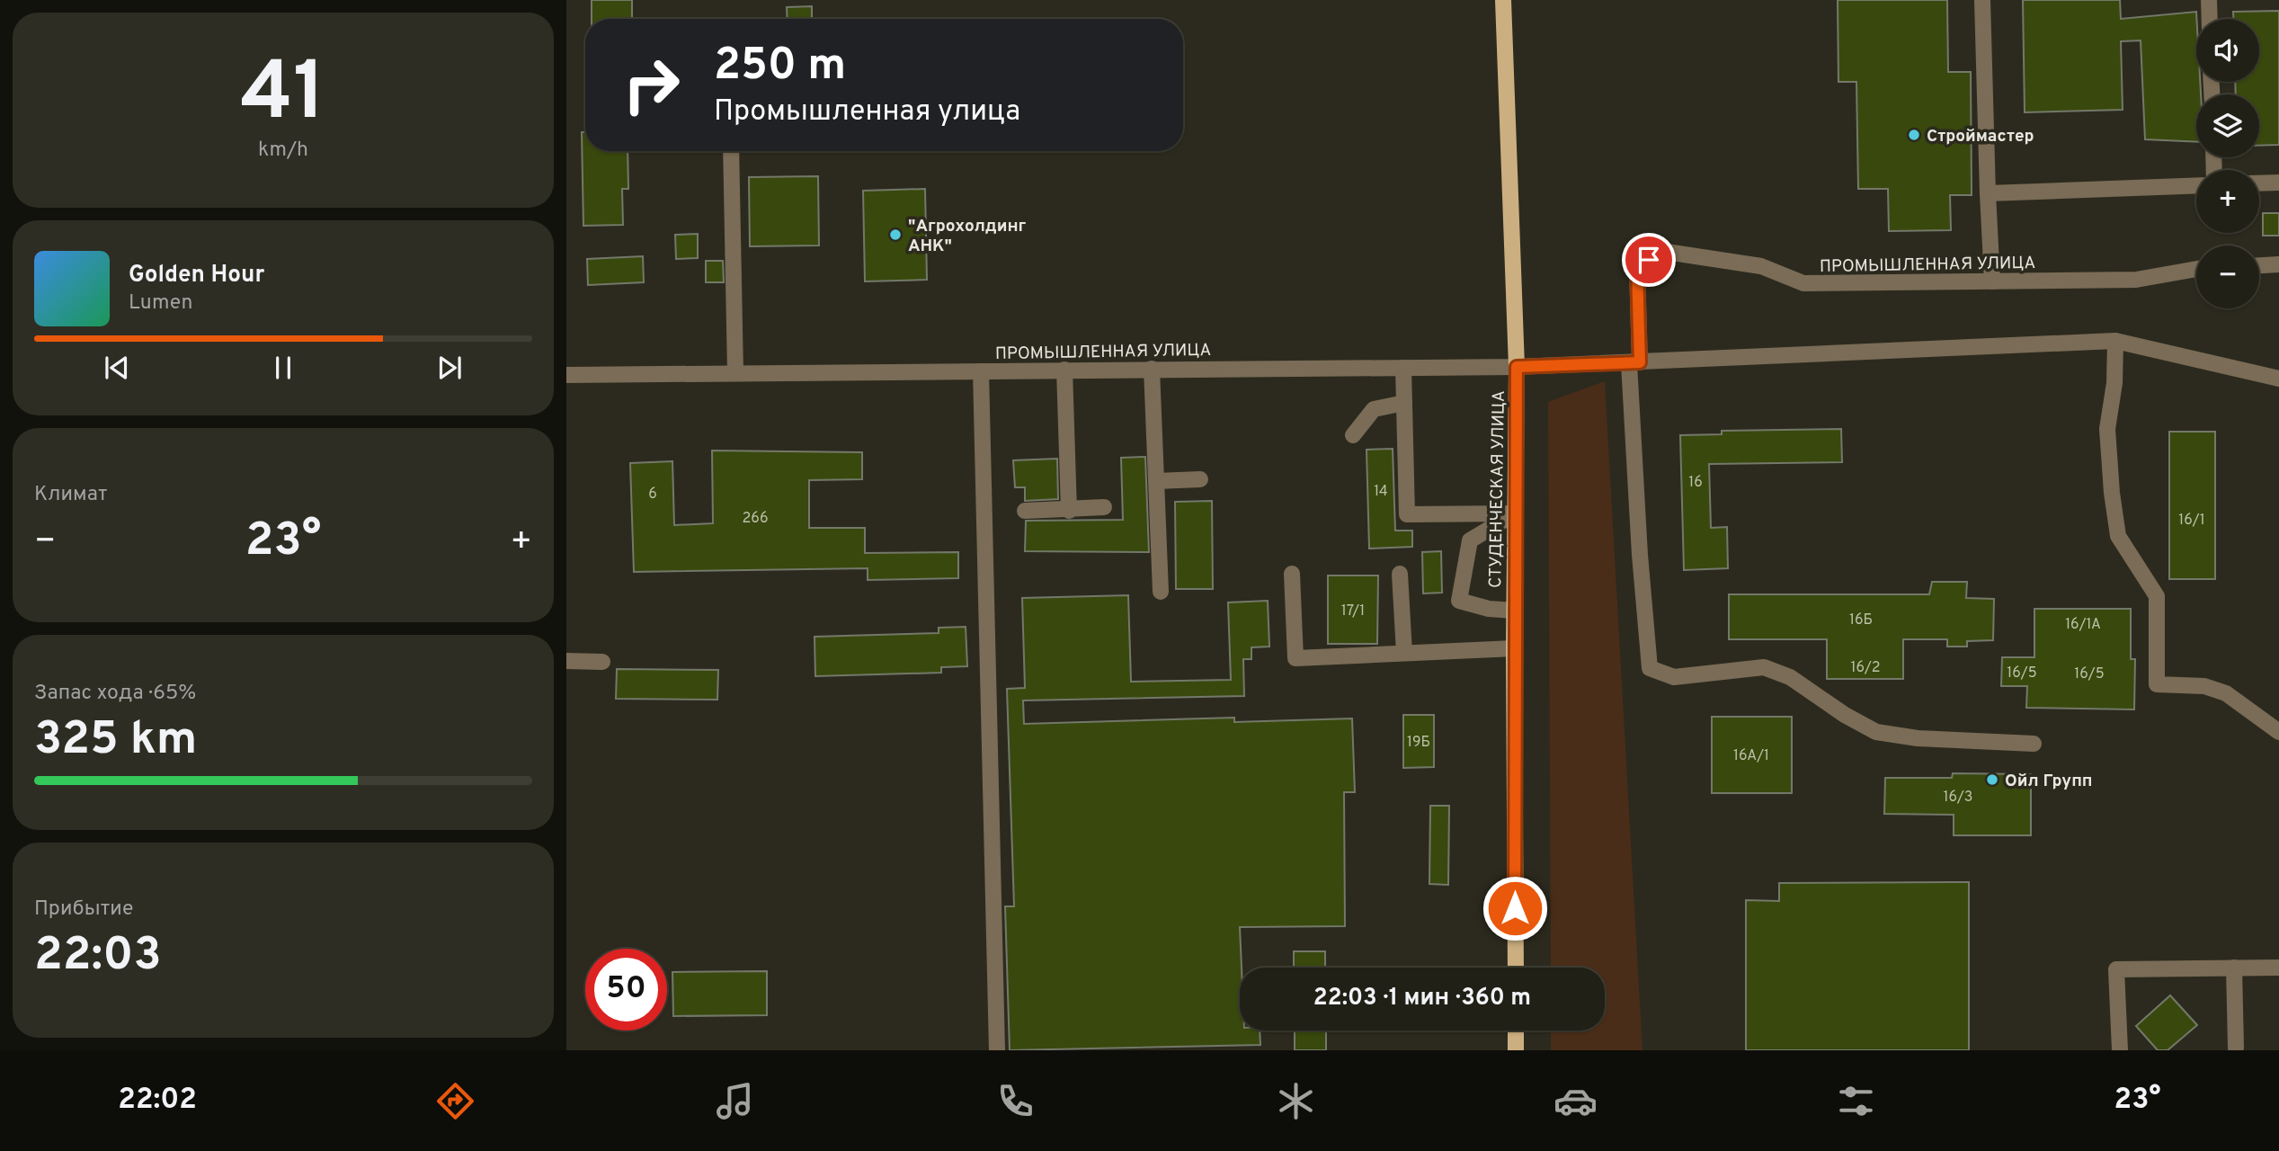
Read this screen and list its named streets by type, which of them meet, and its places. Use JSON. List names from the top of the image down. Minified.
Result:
{"streets":{"main road":["СТУДЕНЧЕСКАЯ УЛИЦА"],"street":["ПРОМЫШЛЕННАЯ УЛИЦА"]},"crossings":[["ПРОМЫШЛЕННАЯ УЛИЦА","СТУДЕНЧЕСКАЯ УЛИЦА"]],"places":["Строймастер","\"Агрохолдинг АНК\"","Ойл Групп"],"house_numbers":["16","14","6","266","16/1","17/1","16Б","16/1А","16/2","16/5","16/5","19Б","16А/1","16/3"],"page":{"tile":[["41","km/h"],"Климат",["Запас хода · 65%","325 km"],["Прибытие","22:03"]],"map_buttons":["+","−"],"turn":["250 m","Промышленная улица"],"song":["Golden Hour","Lumen"],"heat":["−","23°","+"],"limit":"50","trip":"22:03 · 1 мин · 360 m","tabs":["22:02","23°"]}}
